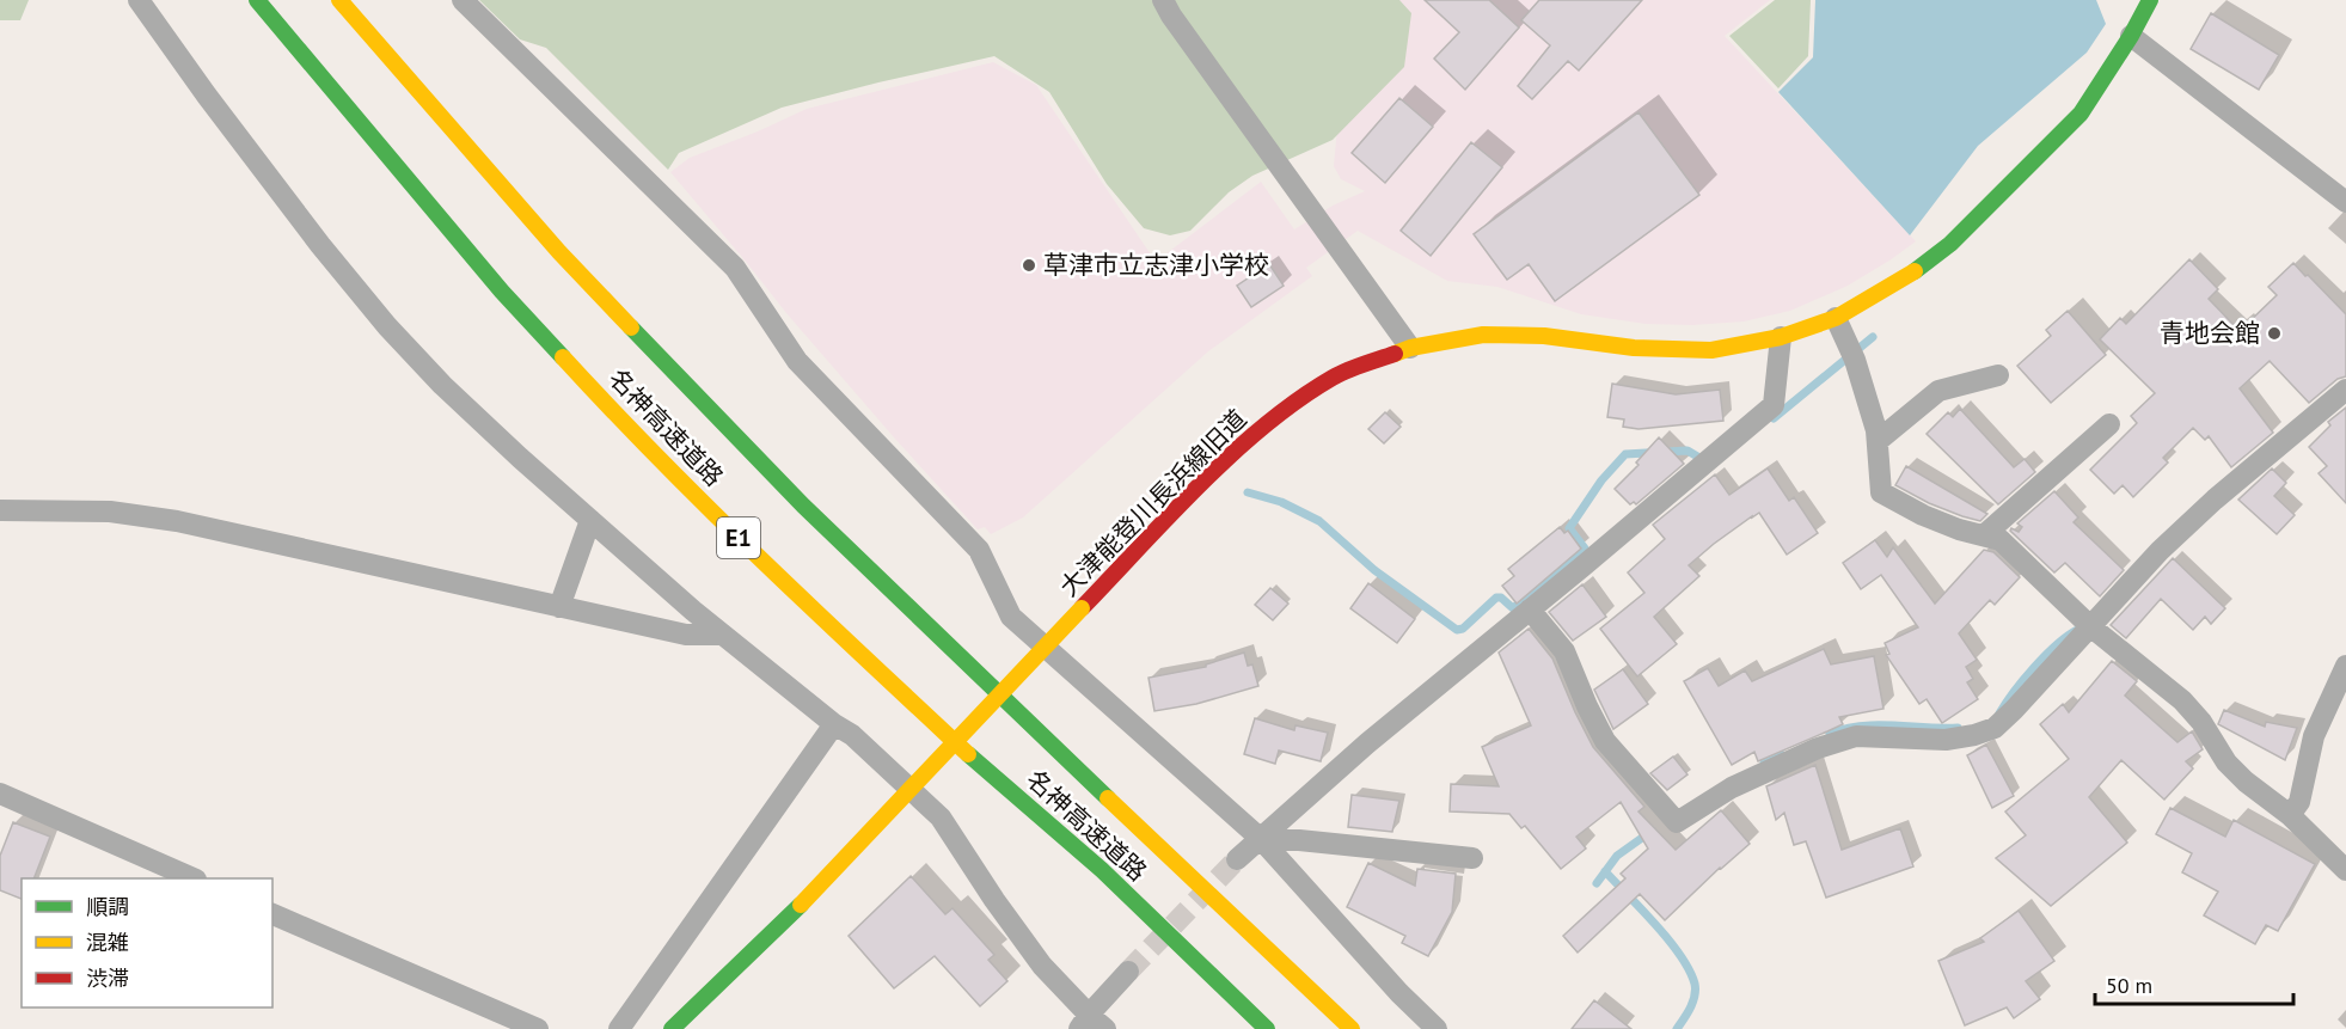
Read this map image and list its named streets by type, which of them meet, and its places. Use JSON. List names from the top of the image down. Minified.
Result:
{"streets":{"main road":["名神高速道路","大津能登川長浜線旧道","E1"]},"places":["草津市立志津小学校","青地会館"],"legend":["順調","混雑","渋滞"],"scale_bar":"50 m"}
